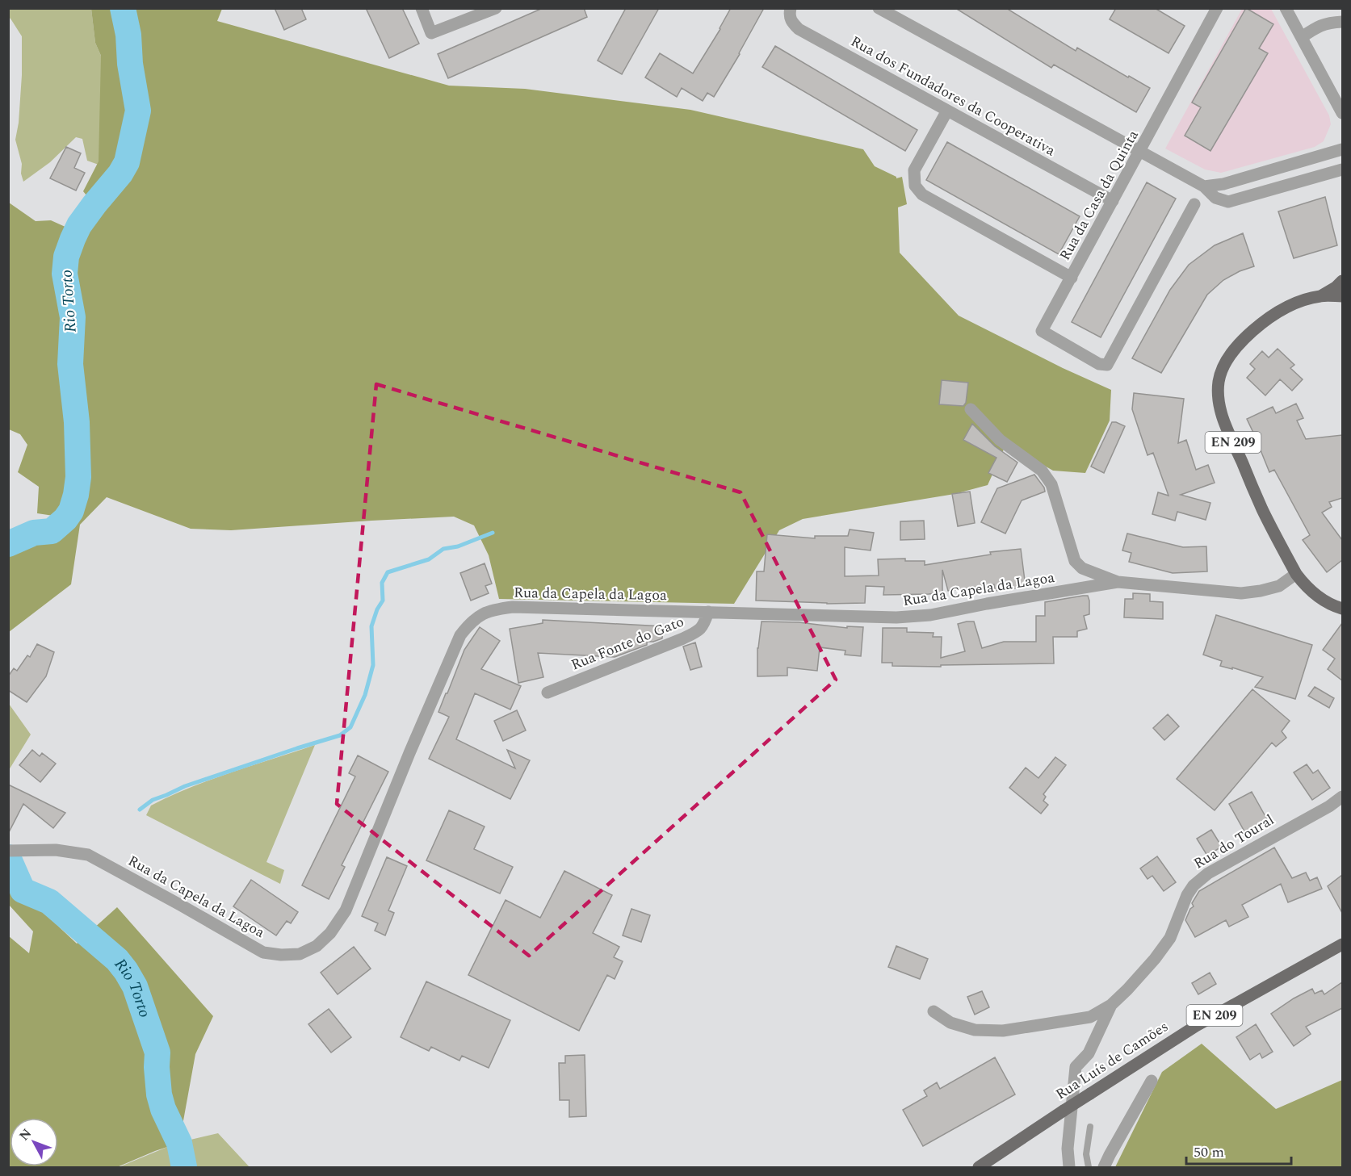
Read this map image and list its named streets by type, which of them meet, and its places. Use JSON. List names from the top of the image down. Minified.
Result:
{"streets":{"main road":["EN 209","Rua Luís de Camões"],"street":["Rua dos Fundadores da Cooperativa","Rua da Casa da Quinta","Rua da Capela da Lagoa","Rua Fonte do Gato","Rua do Toural"]},"crossings":[["Rua dos Fundadores da Cooperativa","Rua da Casa da Quinta"],["EN 209","Rua da Capela da Lagoa"],["Rua da Capela da Lagoa","Rua Fonte do Gato"]],"water":["Rio Torto"],"scale_bar":"50 m","north":"top left"}
